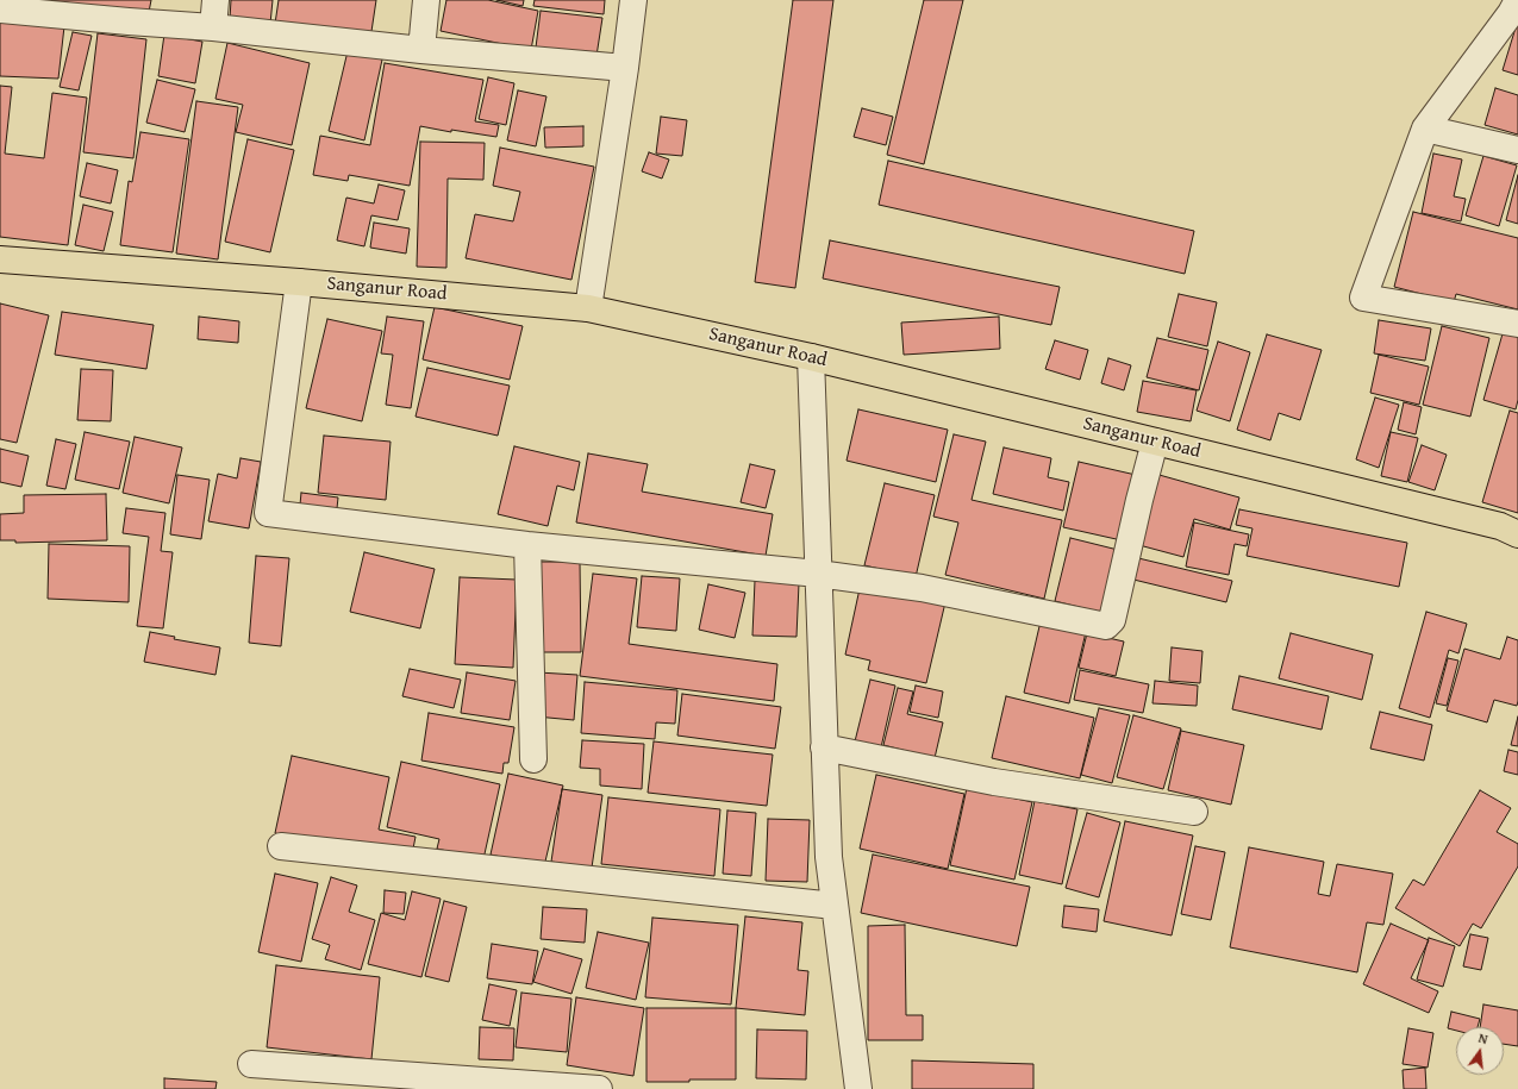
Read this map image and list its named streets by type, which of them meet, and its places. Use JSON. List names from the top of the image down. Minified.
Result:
{"streets":{"main road":["Sanganur Road"]},"north":"top"}
